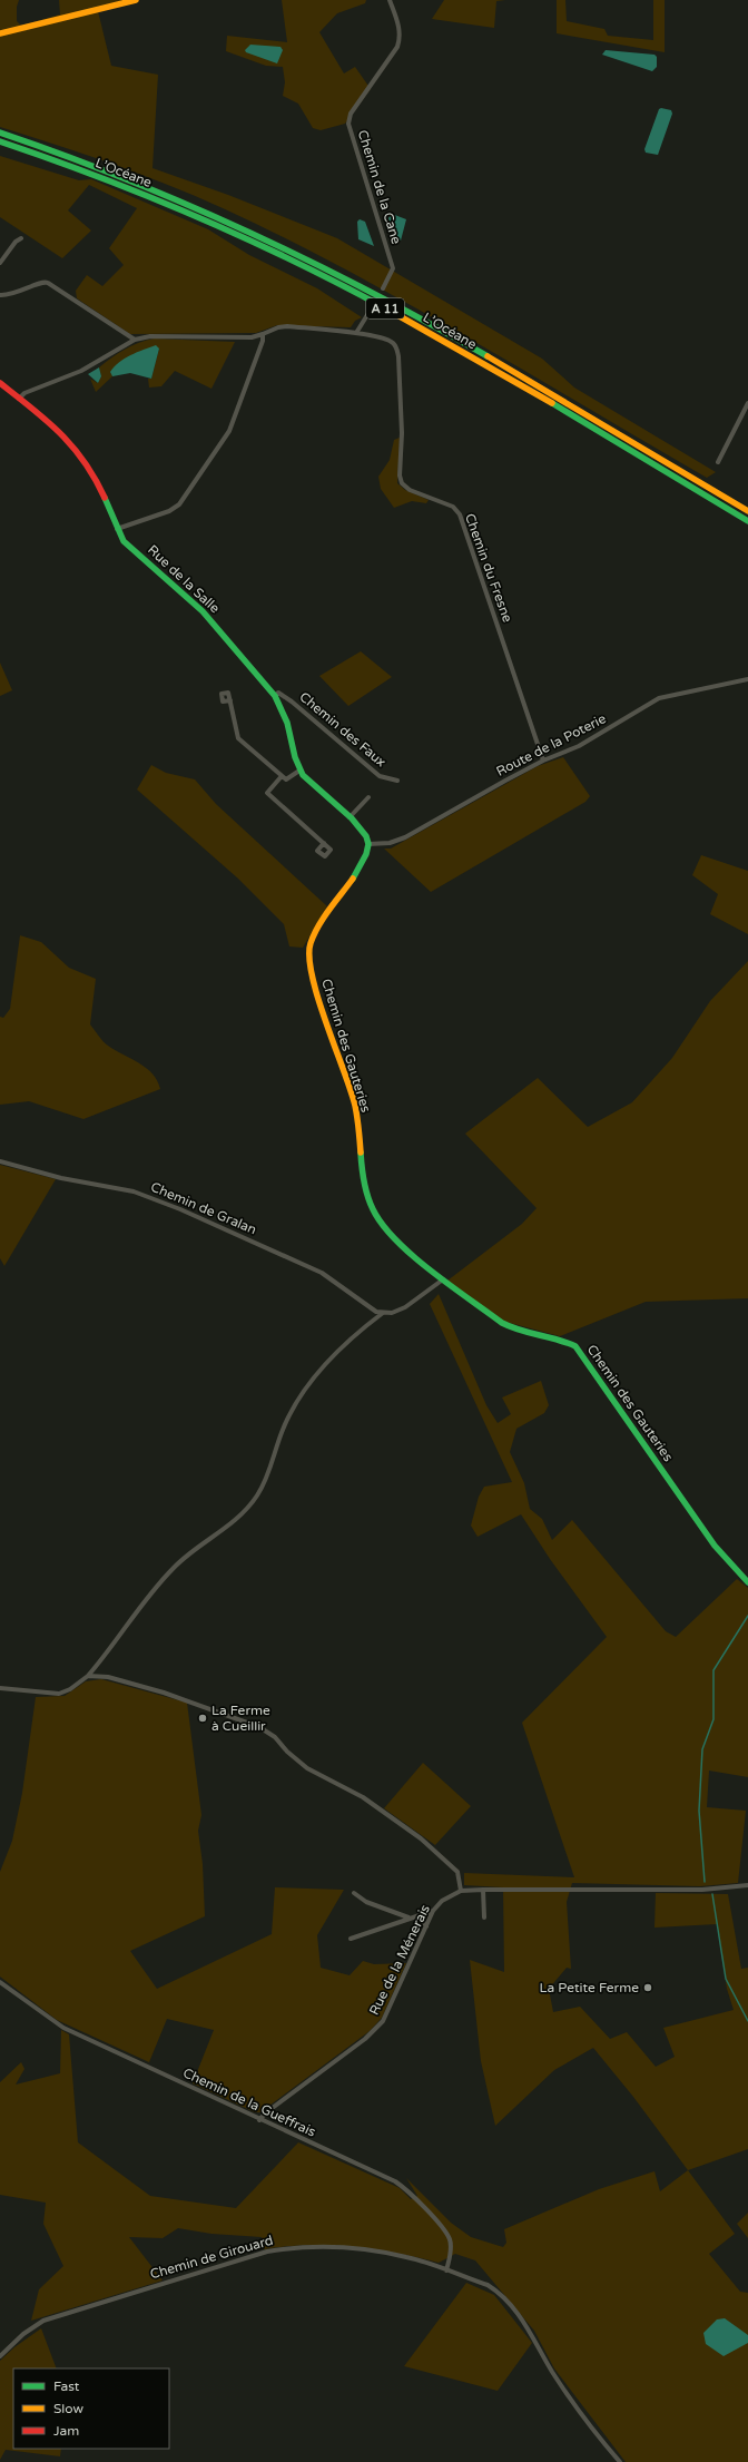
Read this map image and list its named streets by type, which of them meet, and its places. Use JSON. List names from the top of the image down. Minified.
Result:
{"streets":{"main road":["L’Océane","A 11","Rue de la Salle","Chemin des Gauteries"],"street":["Chemin de la Cane","Chemin du Fresne","Chemin des Faux","Route de la Poterie","Chemin de Gralan","Rue de la Ménerais","Chemin de la Gueffrais","Chemin de Girouard"]},"crossings":[["Chemin du Fresne","Route de la Poterie"],["Rue de la Salle","Chemin des Faux"],["Rue de la Salle","Route de la Poterie"],["Rue de la Salle","Chemin des Gauteries"],["Route de la Poterie","Chemin des Gauteries"],["Rue de la Ménerais","Chemin de la Gueffrais"],["Chemin de la Gueffrais","Chemin de Girouard"]],"places":["La Ferme à Cueillir","La Petite Ferme"],"legend":["Fast","Slow","Jam"]}
